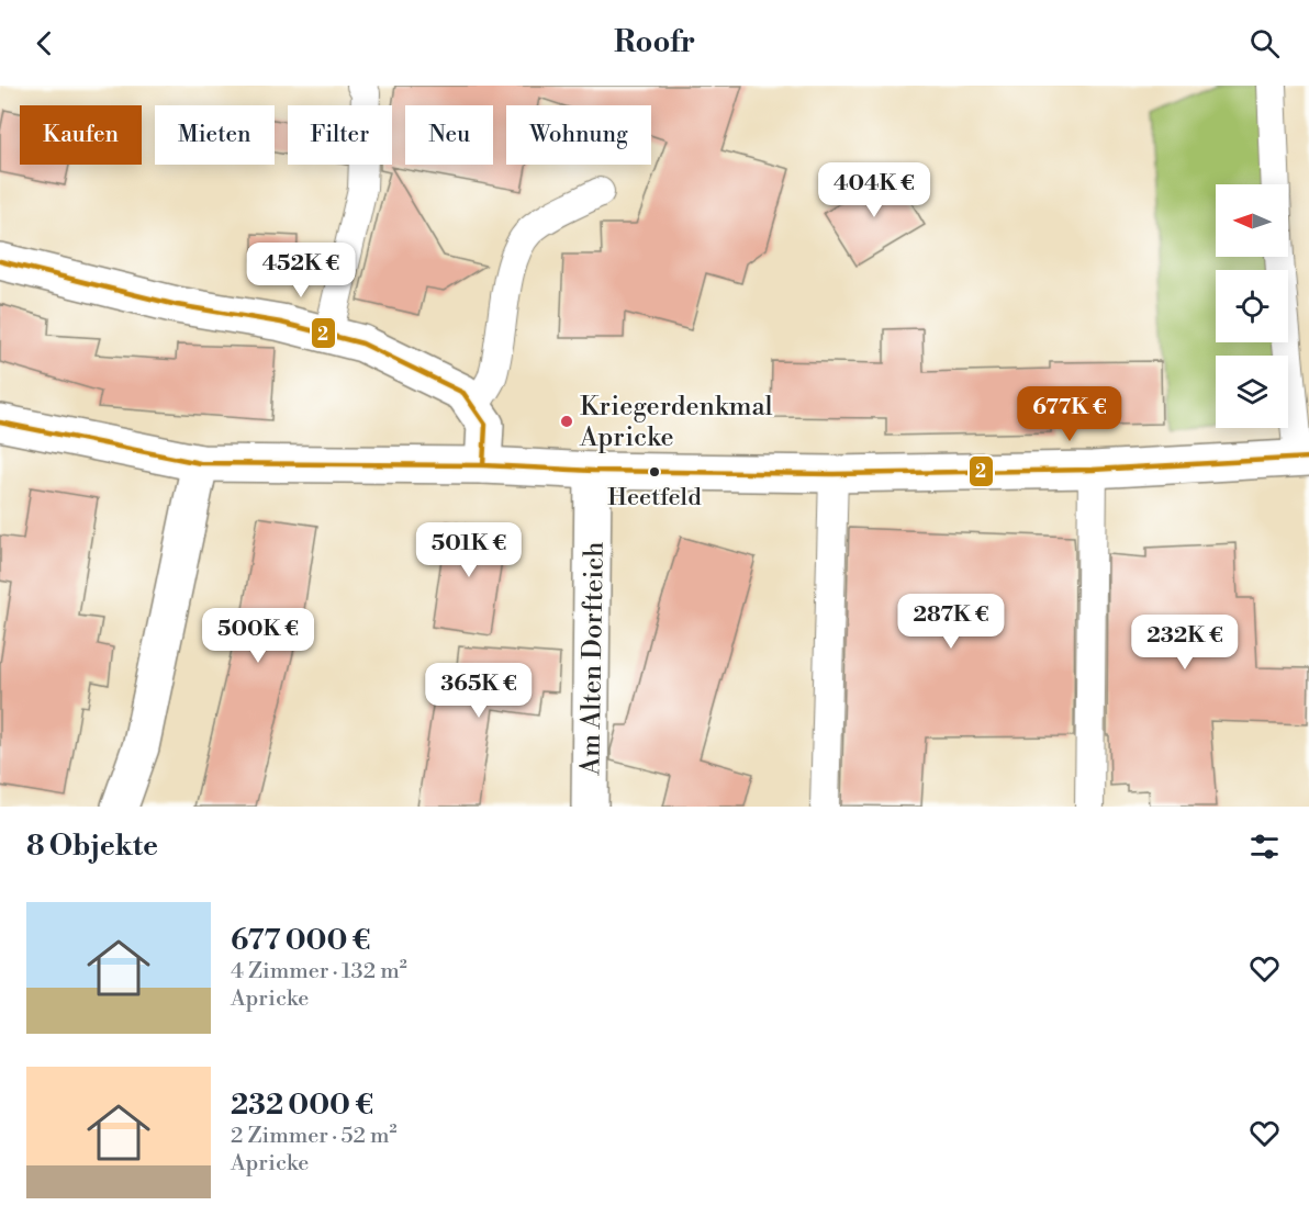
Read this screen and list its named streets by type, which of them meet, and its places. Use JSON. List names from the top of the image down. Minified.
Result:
{"streets":{"street":["Am Alten Dorfteich"]},"places":["Kriegerdenkmal Apricke","Heetfeld"],"lines":["transit line 2"],"north":"left","page":{"header":"Roofr","chip":["Kaufen","Mieten","Filter","Neu","Wohnung"],"price":["404K €","452K €","677K €","501K €","287K €","500K €","232K €","365K €"],"heading":"8 Objekte","list":[{"name":"677 000 €","note":"4 Zimmer · 132 m² · Apricke"},{"name":"232 000 €","note":"2 Zimmer · 52 m² · Apricke"}]}}
